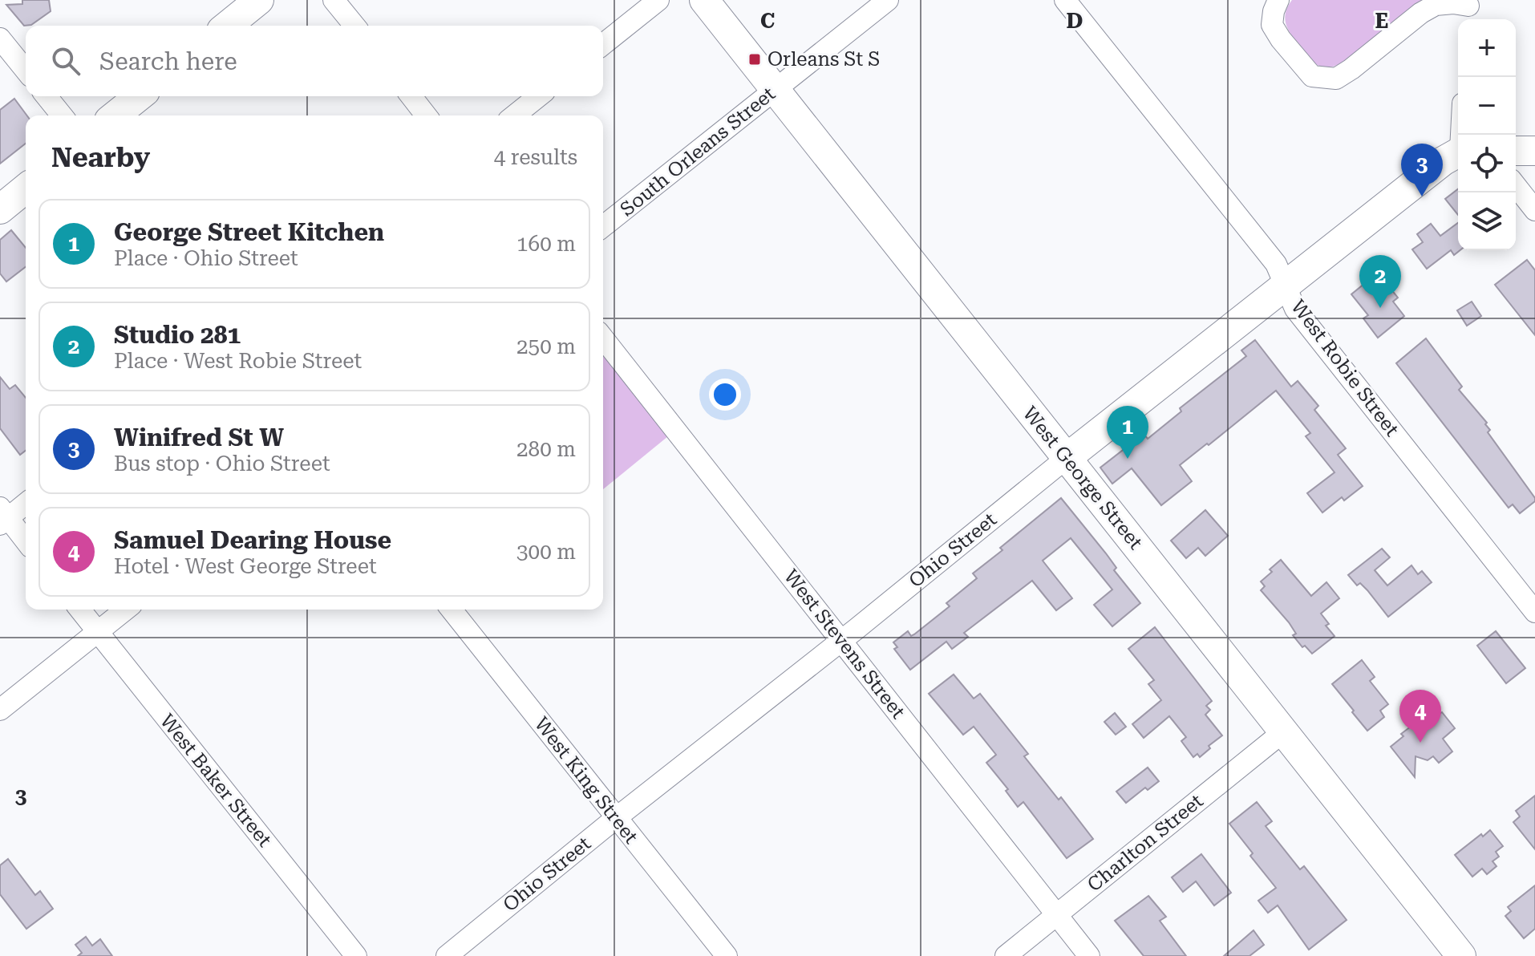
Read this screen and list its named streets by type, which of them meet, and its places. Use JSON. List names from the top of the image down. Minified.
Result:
{"streets":{"street":["South Orleans Street","West Robie Street","West George Street","Ohio Street","West Stevens Street","West Baker Street","West King Street","Charlton Street"]},"crossings":[["South Orleans Street","West George Street"],["West Robie Street","Ohio Street"],["West George Street","Ohio Street"],["West George Street","Charlton Street"],["Ohio Street","West Stevens Street"],["Ohio Street","West King Street"],["West Stevens Street","Charlton Street"]],"places":{"transit":["Orleans St S"]},"page":{"map_buttons":["+","−"],"search":"Search here","heading":["Nearby","4 results"],"pins":["3","2","1","4"],"list":[{"mark":"1","name":"George Street Kitchen","note":"Place · Ohio Street","value":"160 m"},{"mark":"2","name":"Studio 281","note":"Place · West Robie Street","value":"250 m"},{"mark":"3","name":"Winifred St W","note":"Bus stop · Ohio Street","value":"280 m"},{"mark":"4","name":"Samuel Dearing House","note":"Hotel · West George Street","value":"300 m"}]},"grid":{"columns":["C","D","E"],"rows":["3"]}}
